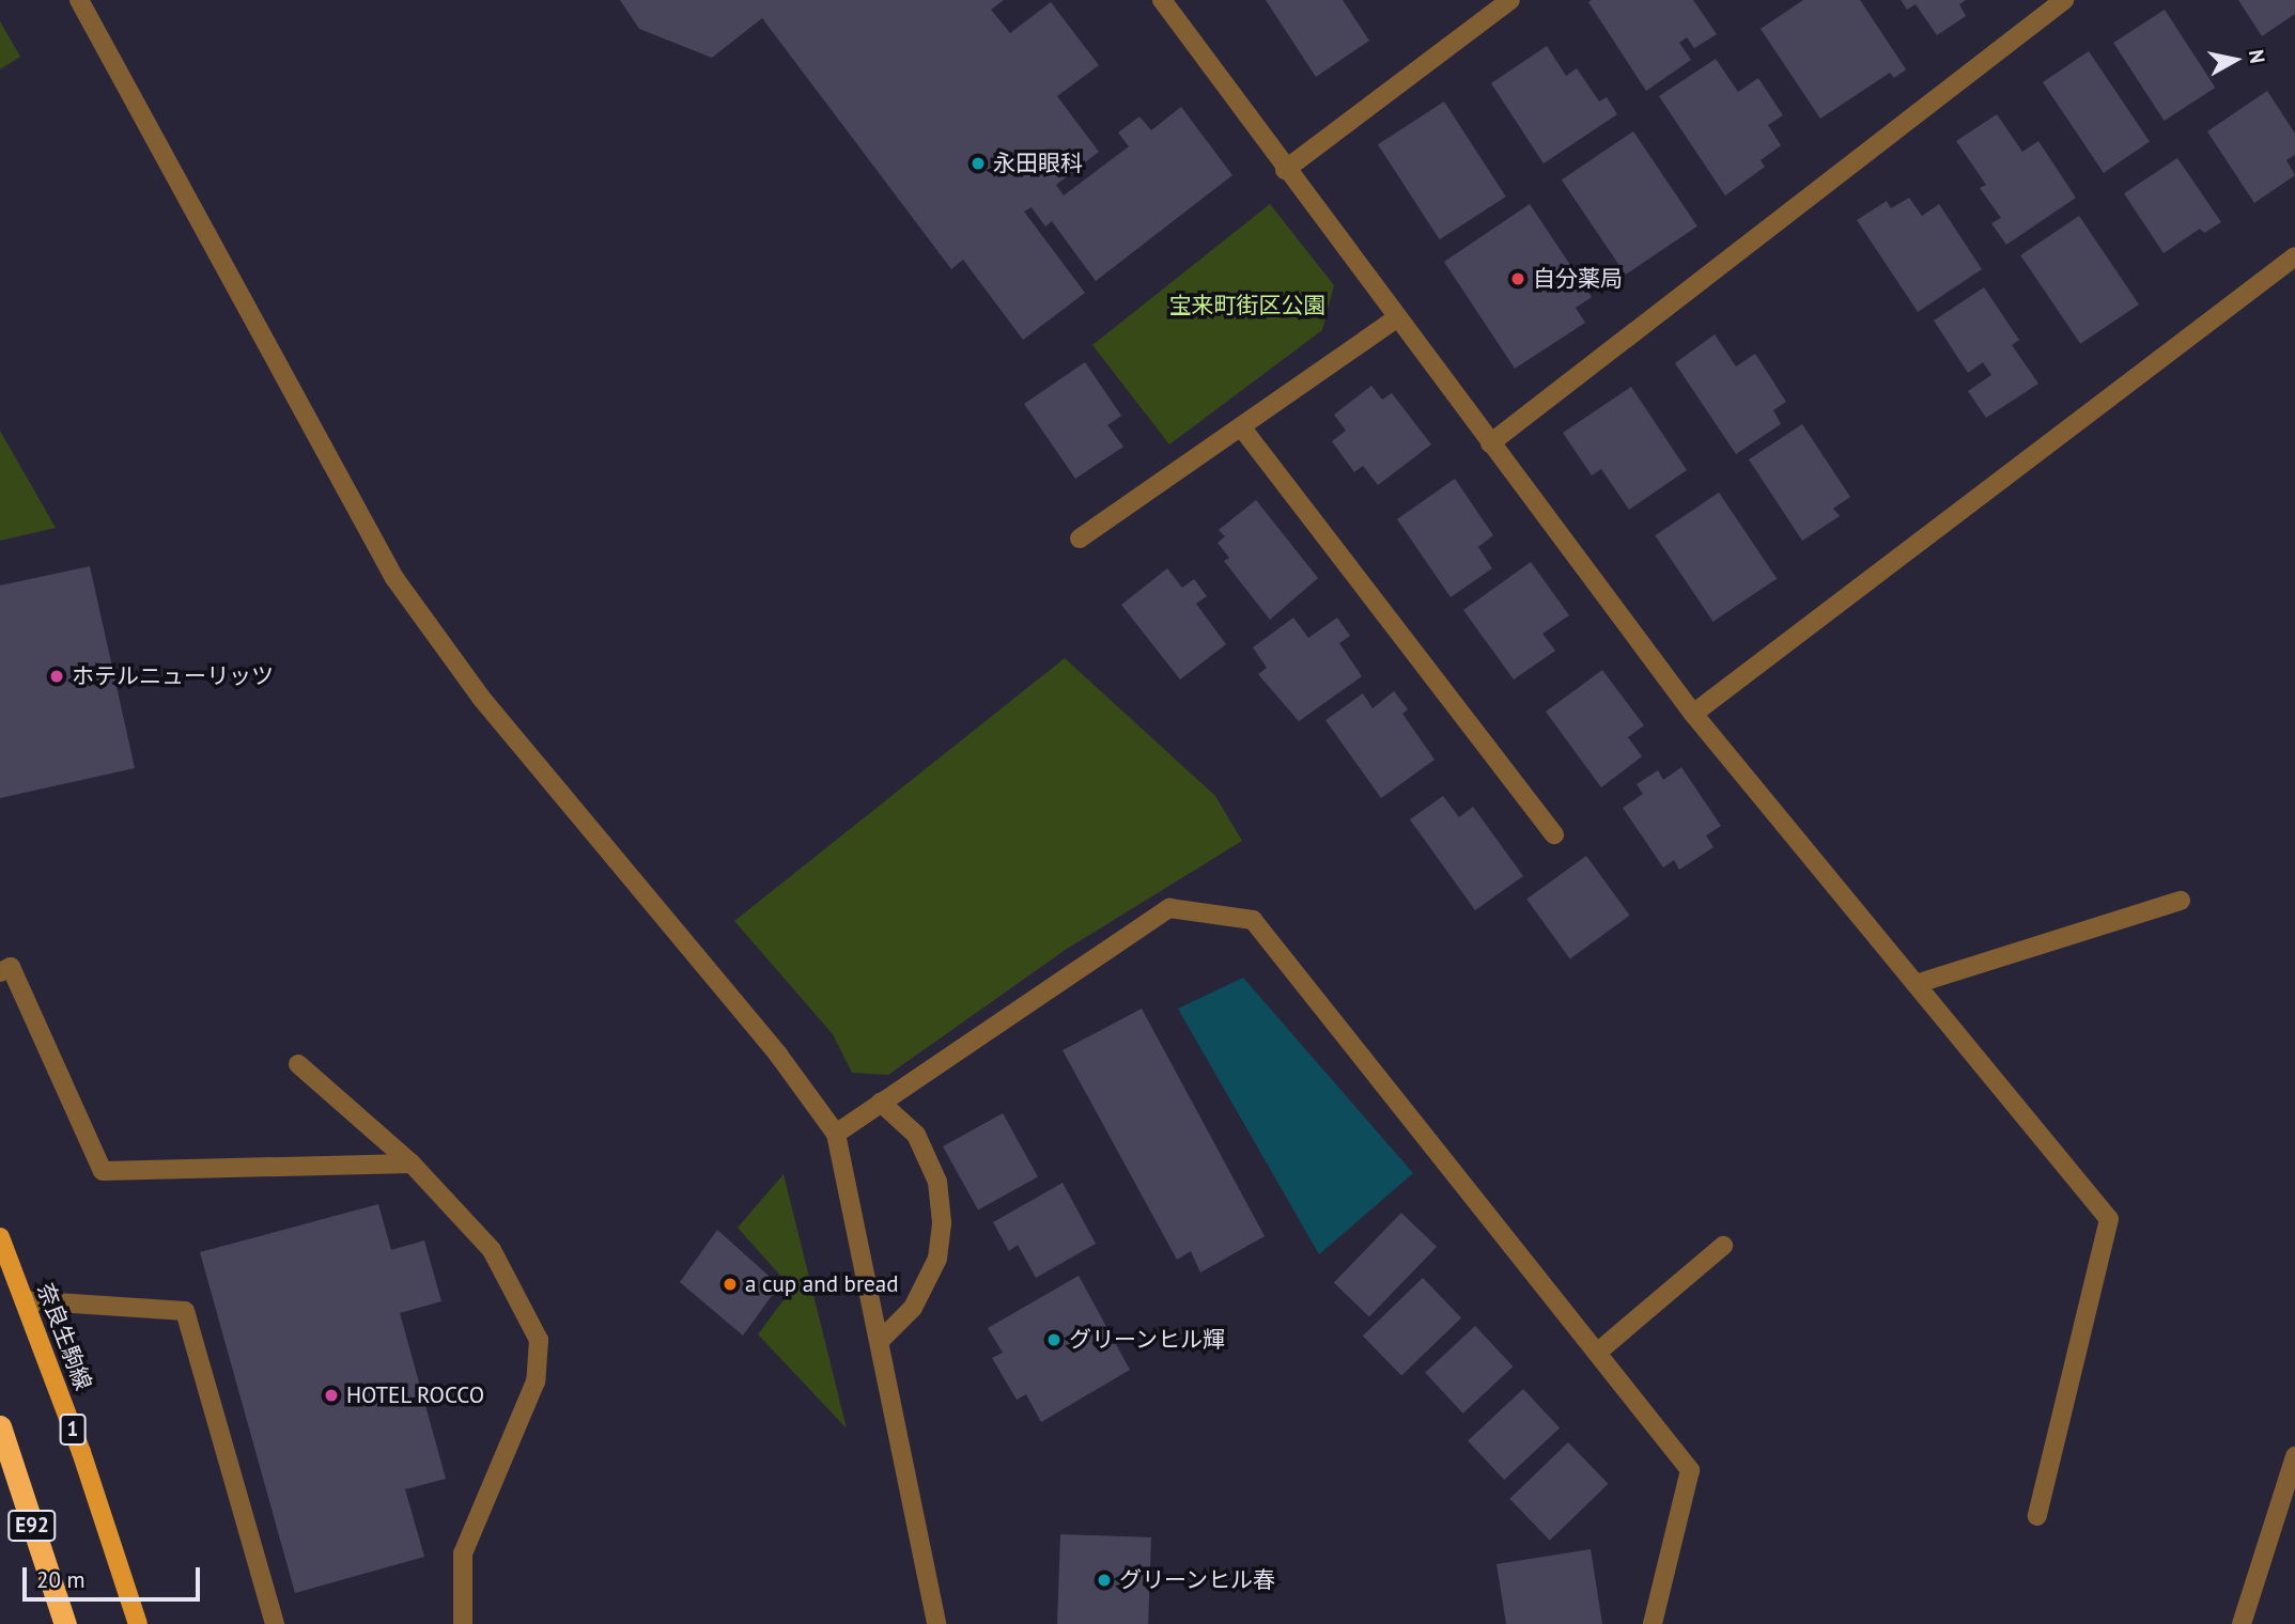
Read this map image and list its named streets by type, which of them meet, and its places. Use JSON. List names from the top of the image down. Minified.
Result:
{"streets":{"highway":["E92"],"main road":["奈良生駒線","1"]},"parks":["宝来町街区公園"],"places":["永田眼科","自分薬局","ホテルニューリッツ","a cup and bread","グリーンヒル輝","HOTEL ROCCO","グリーンヒル春"],"scale_bar":"20 m","north":"right"}
